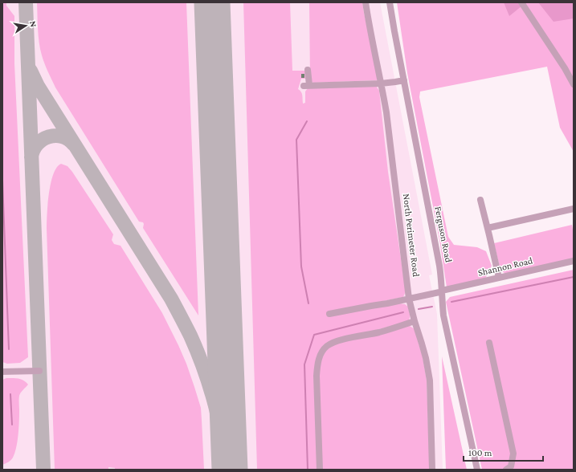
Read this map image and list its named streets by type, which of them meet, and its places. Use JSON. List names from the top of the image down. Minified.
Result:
{"streets":{"street":["Ferguson Road","North Perimeter Road","Shannon Road"]},"crossings":[["Ferguson Road","Shannon Road"],["North Perimeter Road","Shannon Road"]],"scale_bar":"100 m","north":"right"}
